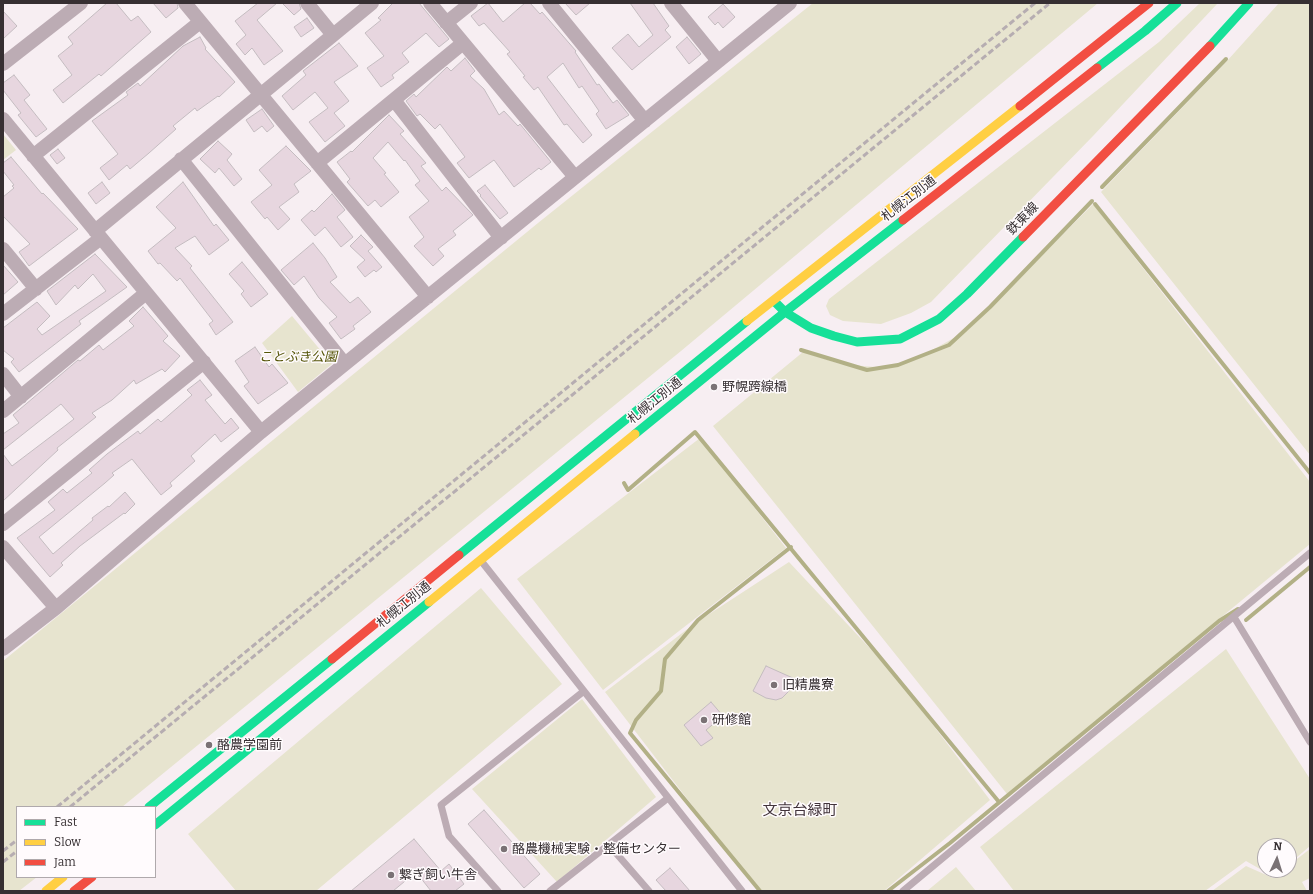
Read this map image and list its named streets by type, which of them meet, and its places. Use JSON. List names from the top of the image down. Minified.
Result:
{"streets":{"main road":["札幌江別通","鉄東線"]},"crossings":[["札幌江別通","鉄東線"]],"districts":["文京台緑町"],"parks":["ことぶき公園"],"places":["野幌跨線橋","旧精農寮","研修館","酪農学園前","酪農機械実験・整備センター","繋ぎ飼い牛舎"],"legend":["Fast","Slow","Jam"],"north":"top"}
